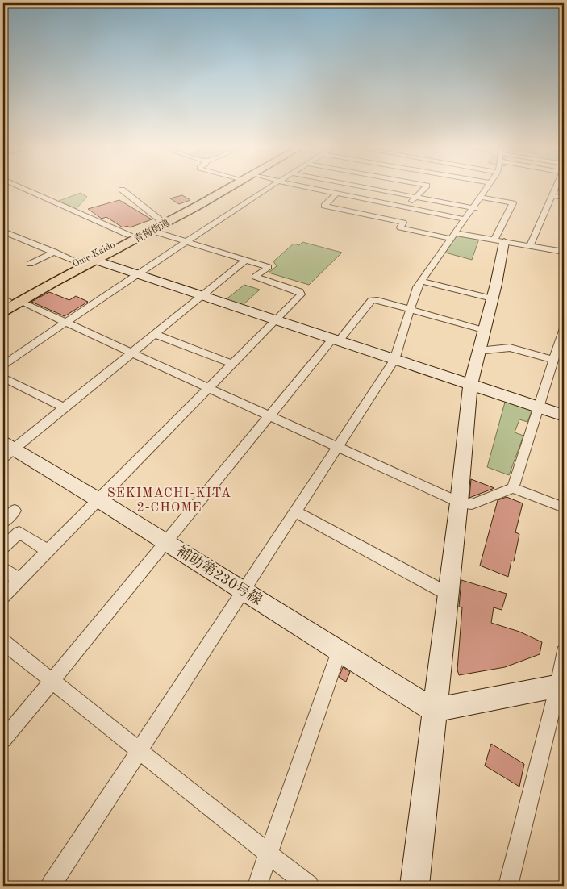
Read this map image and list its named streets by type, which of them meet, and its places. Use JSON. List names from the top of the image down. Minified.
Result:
{"streets":{"main road":["青梅街道","Ome Kaido"],"street":["補助第230号線"]},"crossings":[["青梅街道","Ome Kaido"]],"districts":["SEKIMACHI-KITA 2-CHOME"]}
